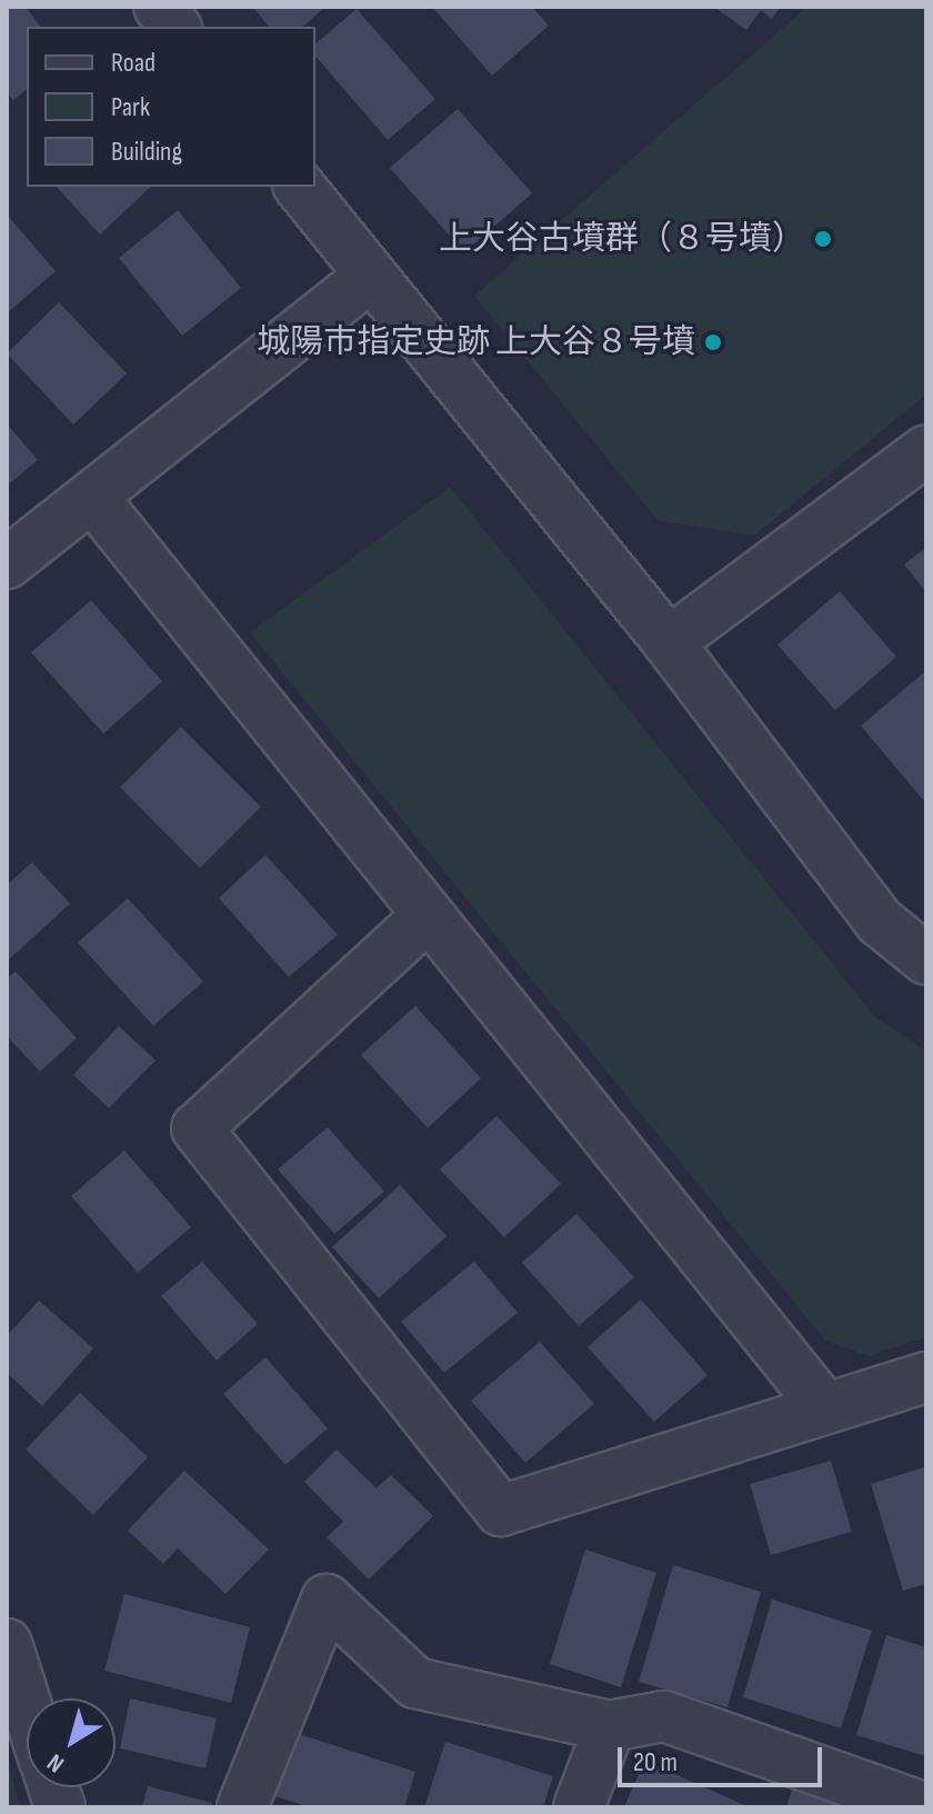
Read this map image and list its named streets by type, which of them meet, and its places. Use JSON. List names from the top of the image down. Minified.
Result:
{"places":["上大谷古墳群（８号墳）","城陽市指定史跡 上大谷８号墳"],"legend":["Road","Park","Building"],"scale_bar":"20 m","north":"bottom left"}
